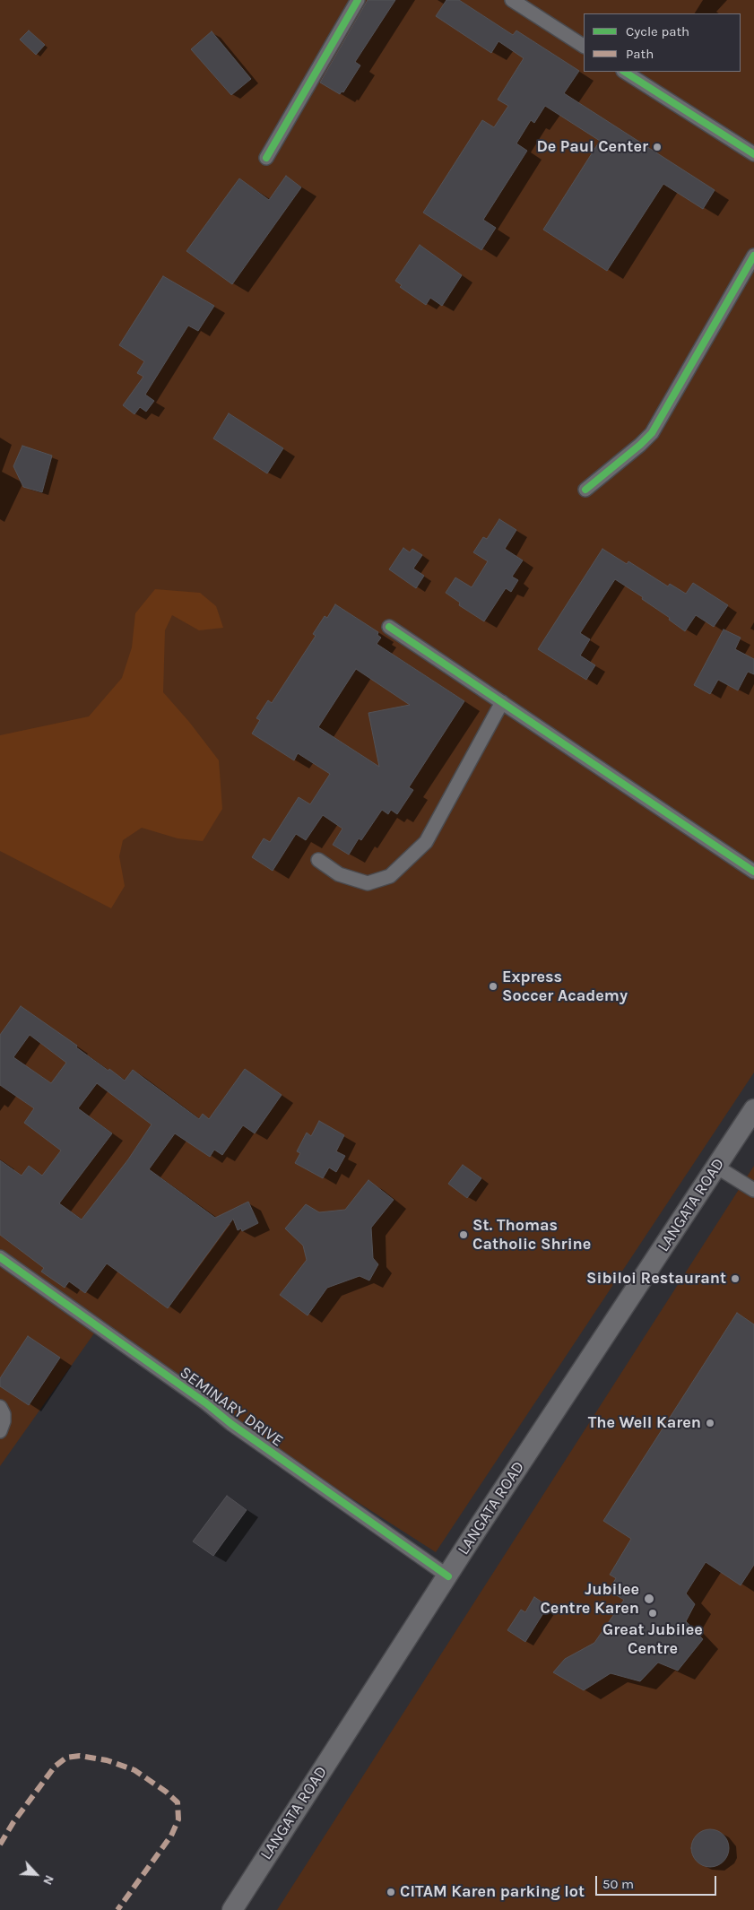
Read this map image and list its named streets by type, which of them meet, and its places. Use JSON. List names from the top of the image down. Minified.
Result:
{"streets":{"main road":["LANGATA ROAD"],"street":["SEMINARY DRIVE"]},"crossings":[["LANGATA ROAD","SEMINARY DRIVE"]],"places":["De Paul Center","Express Soccer Academy","St. Thomas Catholic Shrine","Sibiloi Restaurant","The Well Karen","Jubilee Centre Karen","Great Jubilee Centre","CITAM Karen parking lot"],"legend":["Cycle path","Path"],"scale_bar":"50 m","north":"bottom right"}
